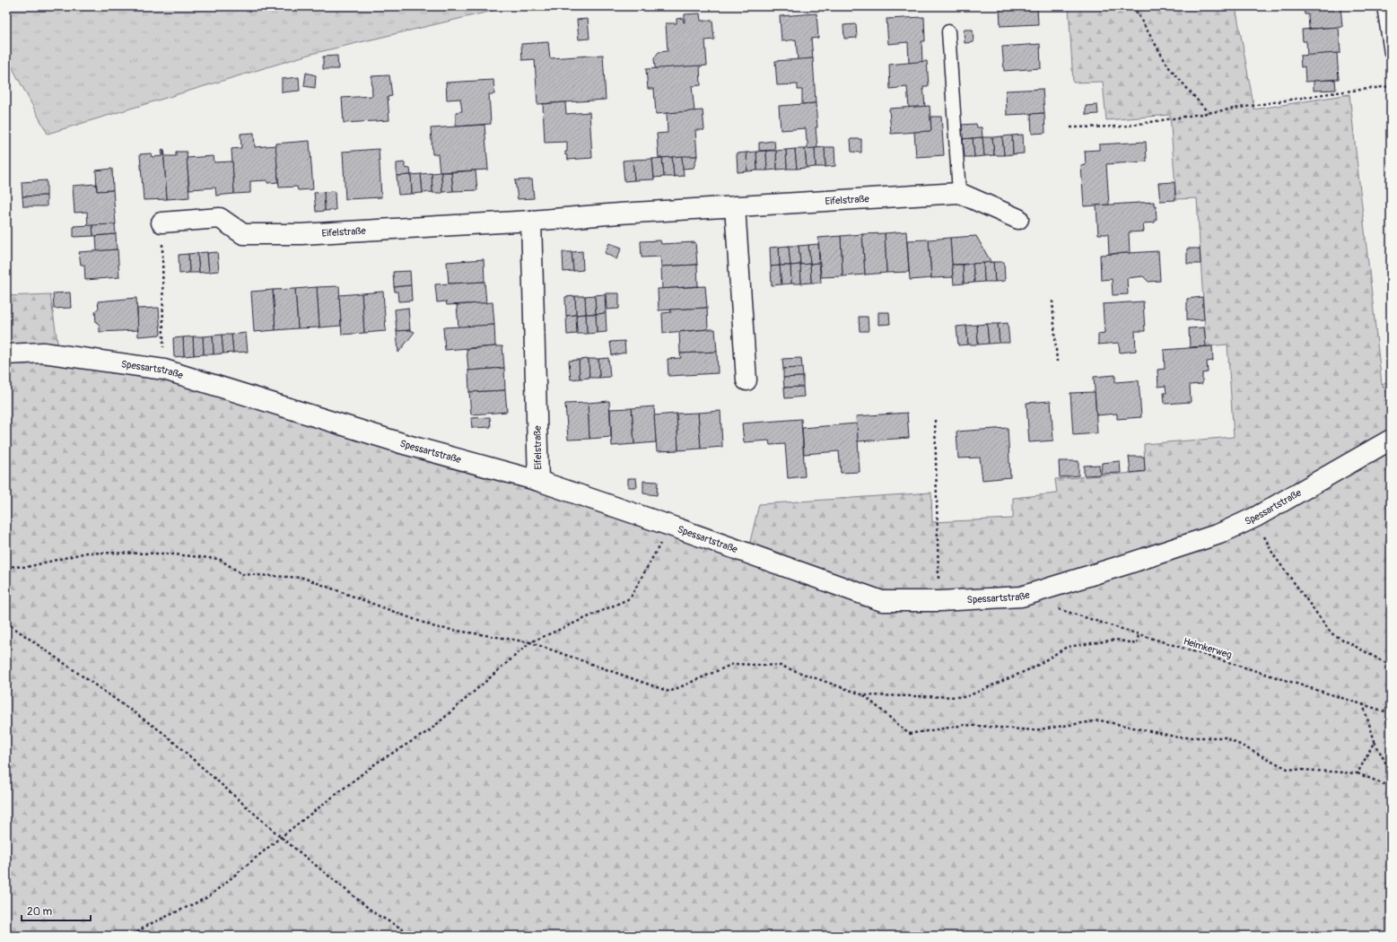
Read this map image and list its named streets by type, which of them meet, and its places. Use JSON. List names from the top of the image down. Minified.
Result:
{"streets":{"street":["Eifelstraße","Spessartstraße"],"path":["Heimkerweg"]},"crossings":[["Eifelstraße","Spessartstraße"]],"scale_bar":"20 m"}
